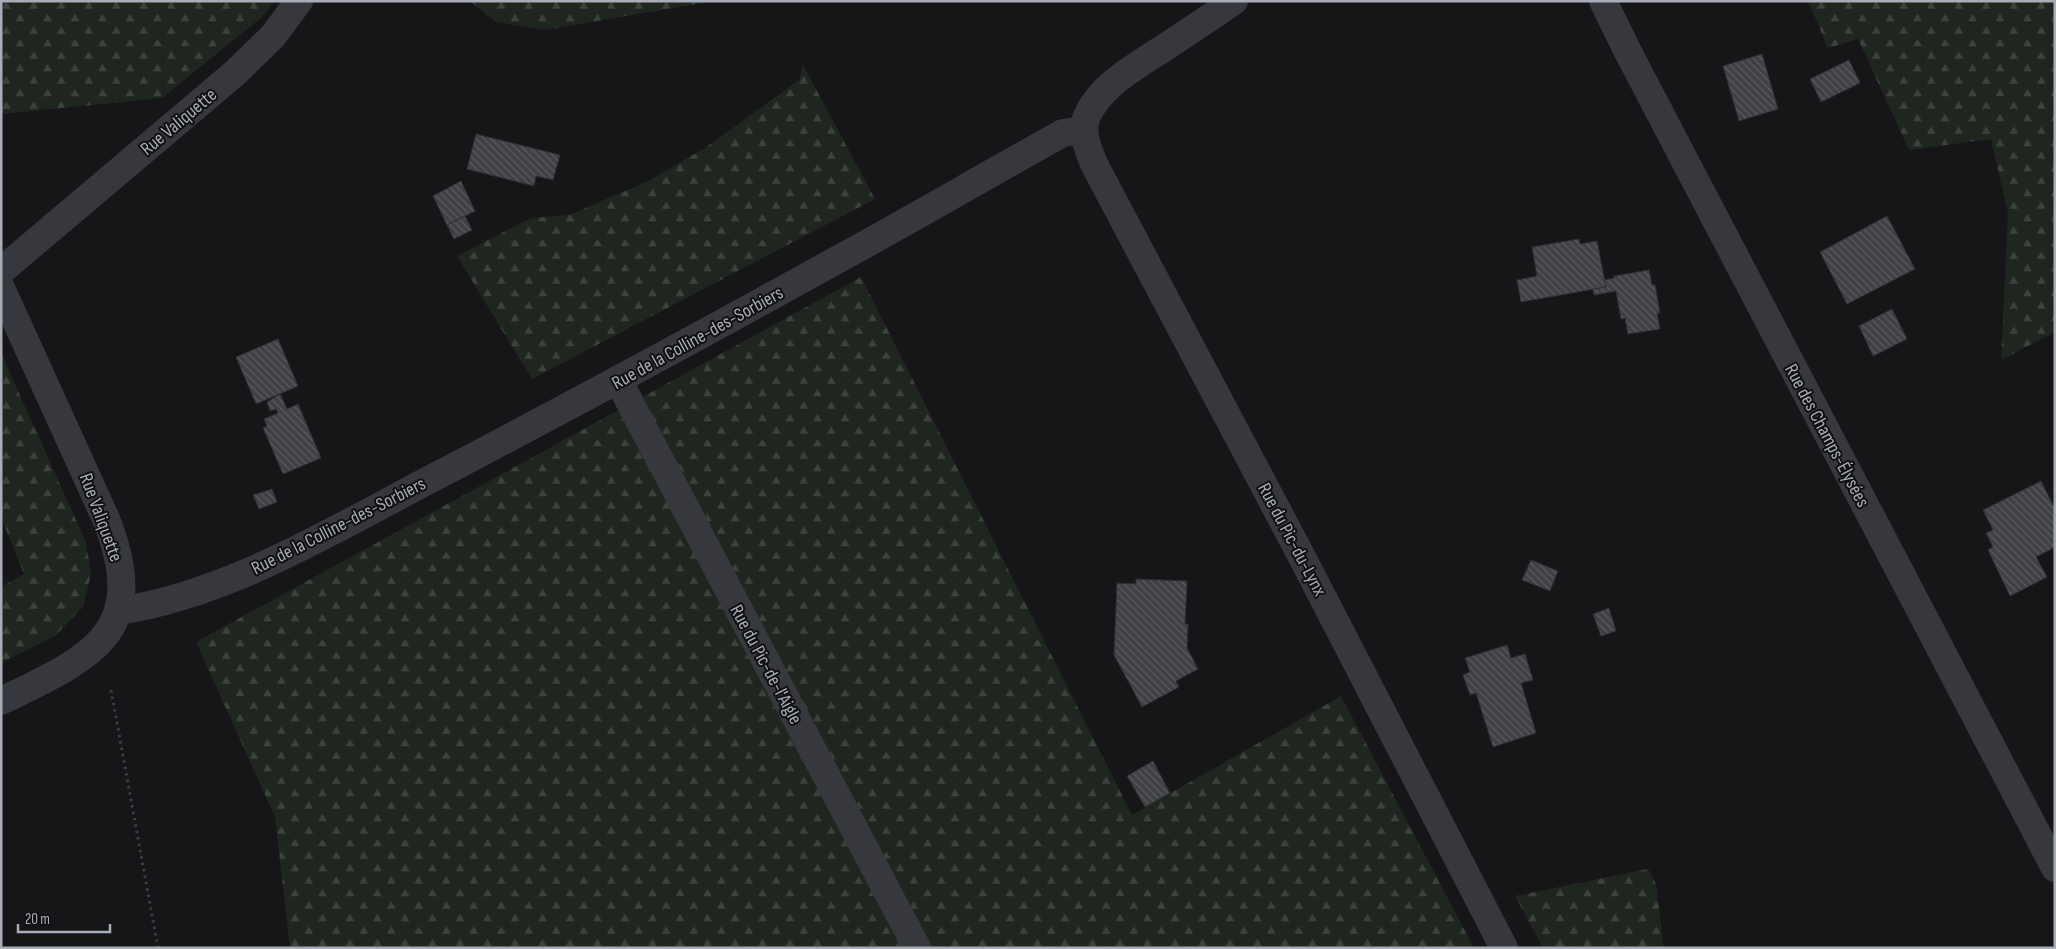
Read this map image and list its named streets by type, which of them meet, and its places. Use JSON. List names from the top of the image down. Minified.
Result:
{"streets":{"street":["Rue Valiquette","Rue de la Colline-des-Sorbiers","Rue des Champs-Élysées","Rue du Pic-du-Lynx","Rue du Pic-de-l'Aigle"]},"crossings":[["Rue Valiquette","Rue de la Colline-des-Sorbiers"],["Rue de la Colline-des-Sorbiers","Rue du Pic-du-Lynx"],["Rue de la Colline-des-Sorbiers","Rue du Pic-de-l'Aigle"]],"scale_bar":"20 m"}
